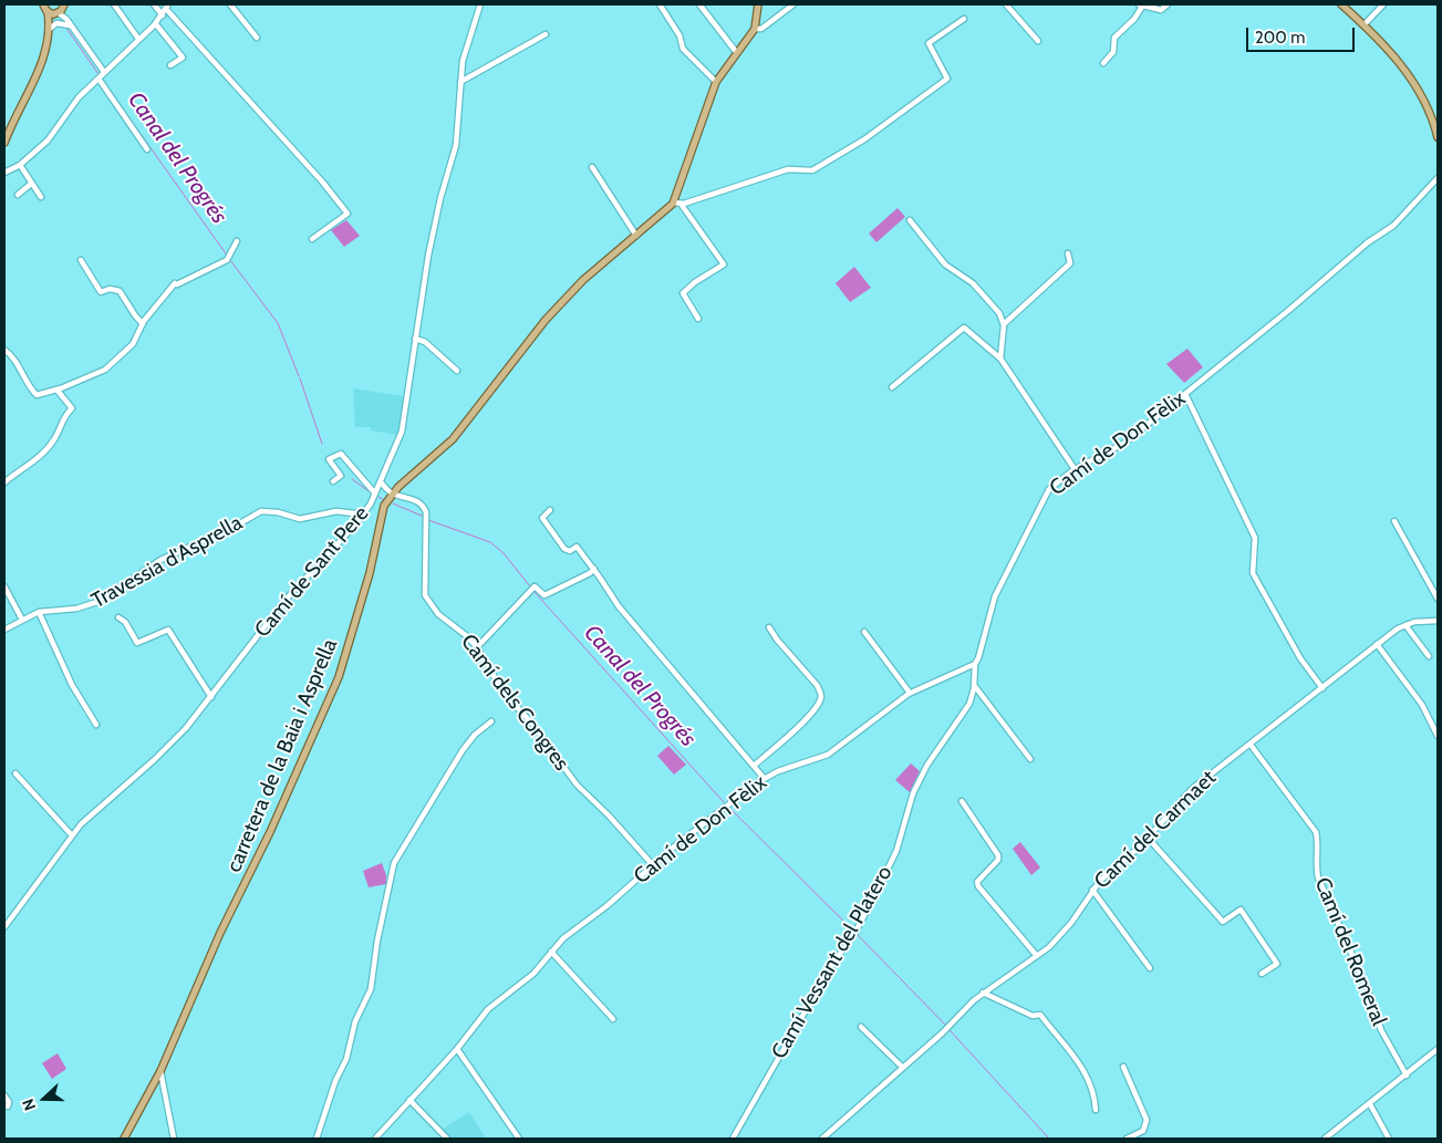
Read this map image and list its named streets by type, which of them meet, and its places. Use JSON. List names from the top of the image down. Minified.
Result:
{"streets":{"main road":["carretera de la Baia i Asprella"],"street":["Camí de Don Fèlix","Travessia d'Asprella","Camí de Sant Pere","Camí dels Congres","Camí del Carmaet","Camí del Romeral","Camí Vessant del Platero"]},"crossings":[["Camí de Don Fèlix","Camí dels Congres"],["Camí de Don Fèlix","Camí Vessant del Platero"],["Travessia d'Asprella","Camí de Sant Pere"],["Camí de Sant Pere","Camí dels Congres"],["Camí dels Congres","carretera de la Baia i Asprella"],["Camí del Carmaet","Camí del Romeral"]],"water":["Canal del Progrés"],"scale_bar":"200 m","north":"left"}
